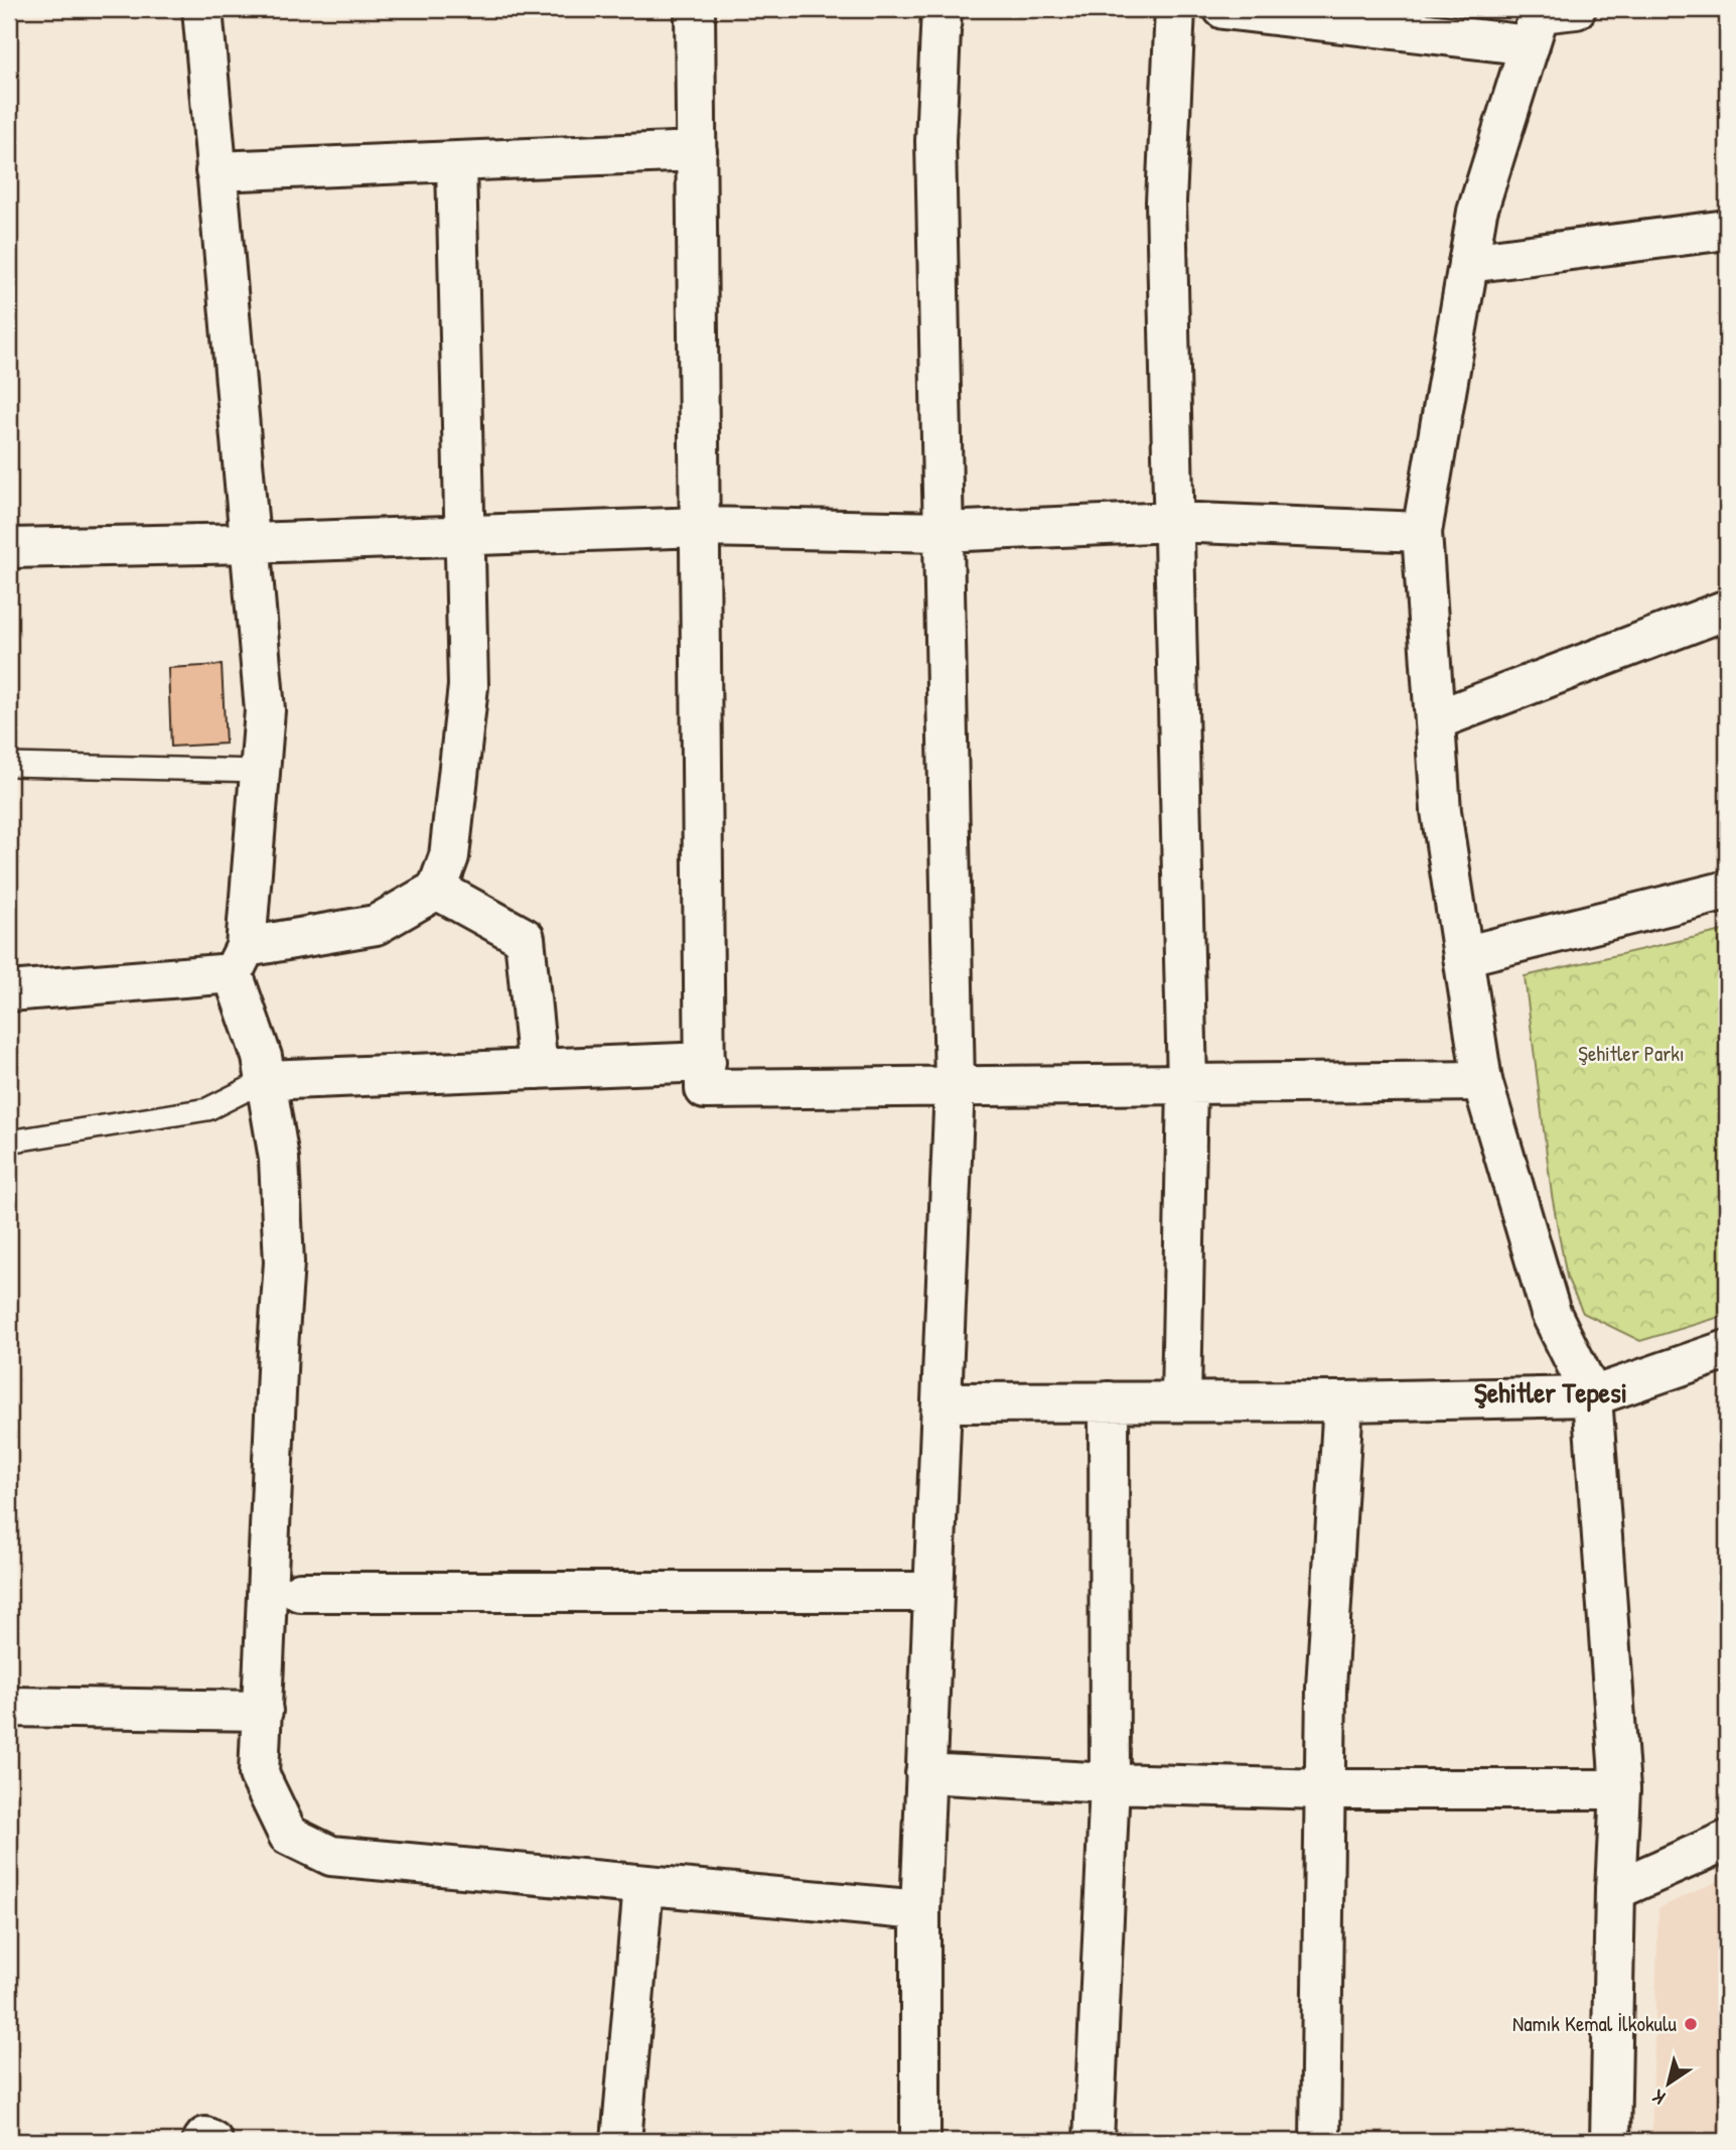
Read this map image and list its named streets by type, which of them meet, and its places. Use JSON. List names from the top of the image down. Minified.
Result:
{"districts":["Şehitler Tepesi"],"parks":["Şehitler Parkı"],"places":["Namık Kemal İlkokulu"],"north":"bottom left"}
